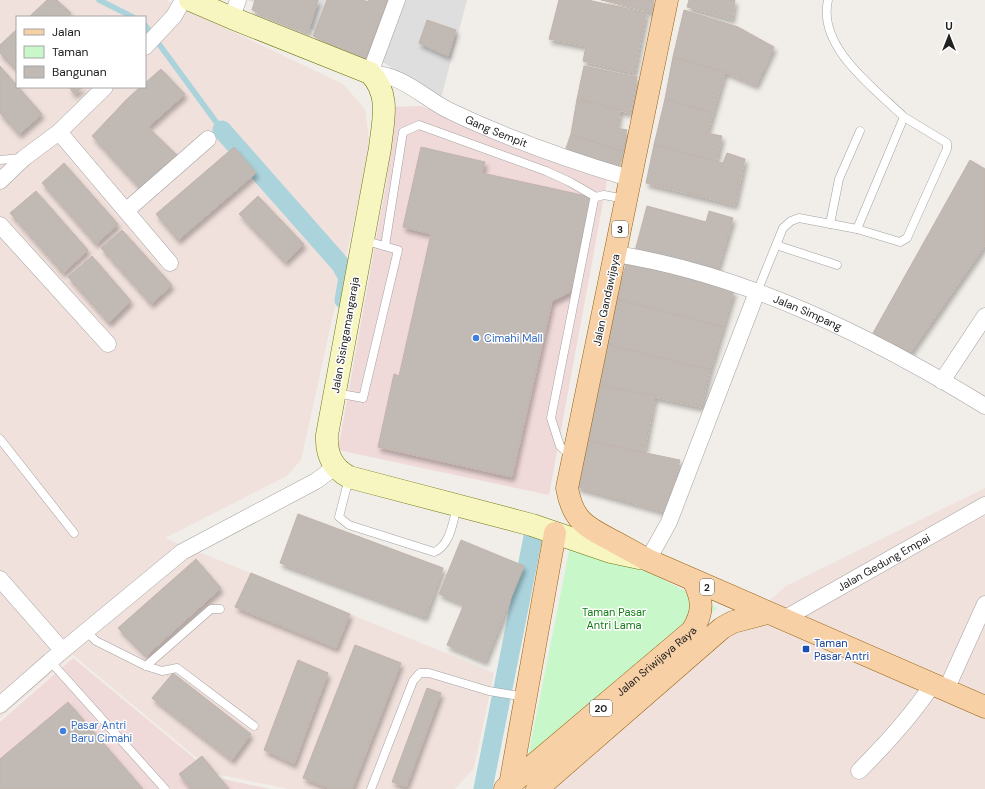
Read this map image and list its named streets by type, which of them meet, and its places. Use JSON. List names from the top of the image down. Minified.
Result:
{"streets":{"main road":["3","Jalan Gandawijaya","Jalan Sisingamangaraja","2","Jalan Sriwijaya Raya","20"],"street":["Gang Sempit","Jalan Simpang","Jalan Gedung Empai"]},"crossings":[["Gang Sempit","Jalan Gandawijaya"],["Gang Sempit","Jalan Sisingamangaraja"],["Jalan Gandawijaya","Jalan Simpang"],["Jalan Gandawijaya","2"],["Jalan Gedung Empai","2"],["Jalan Gedung Empai","Jalan Sriwijaya Raya"],["2","Jalan Sriwijaya Raya"]],"parks":["Taman Pasar Antri Lama"],"places":{"other":["Cimahi Mall","Pasar Antri Baru Cimahi"],"transit":["Taman Pasar Antri"]},"legend":["Jalan","Taman","Bangunan"],"north":"top"}
